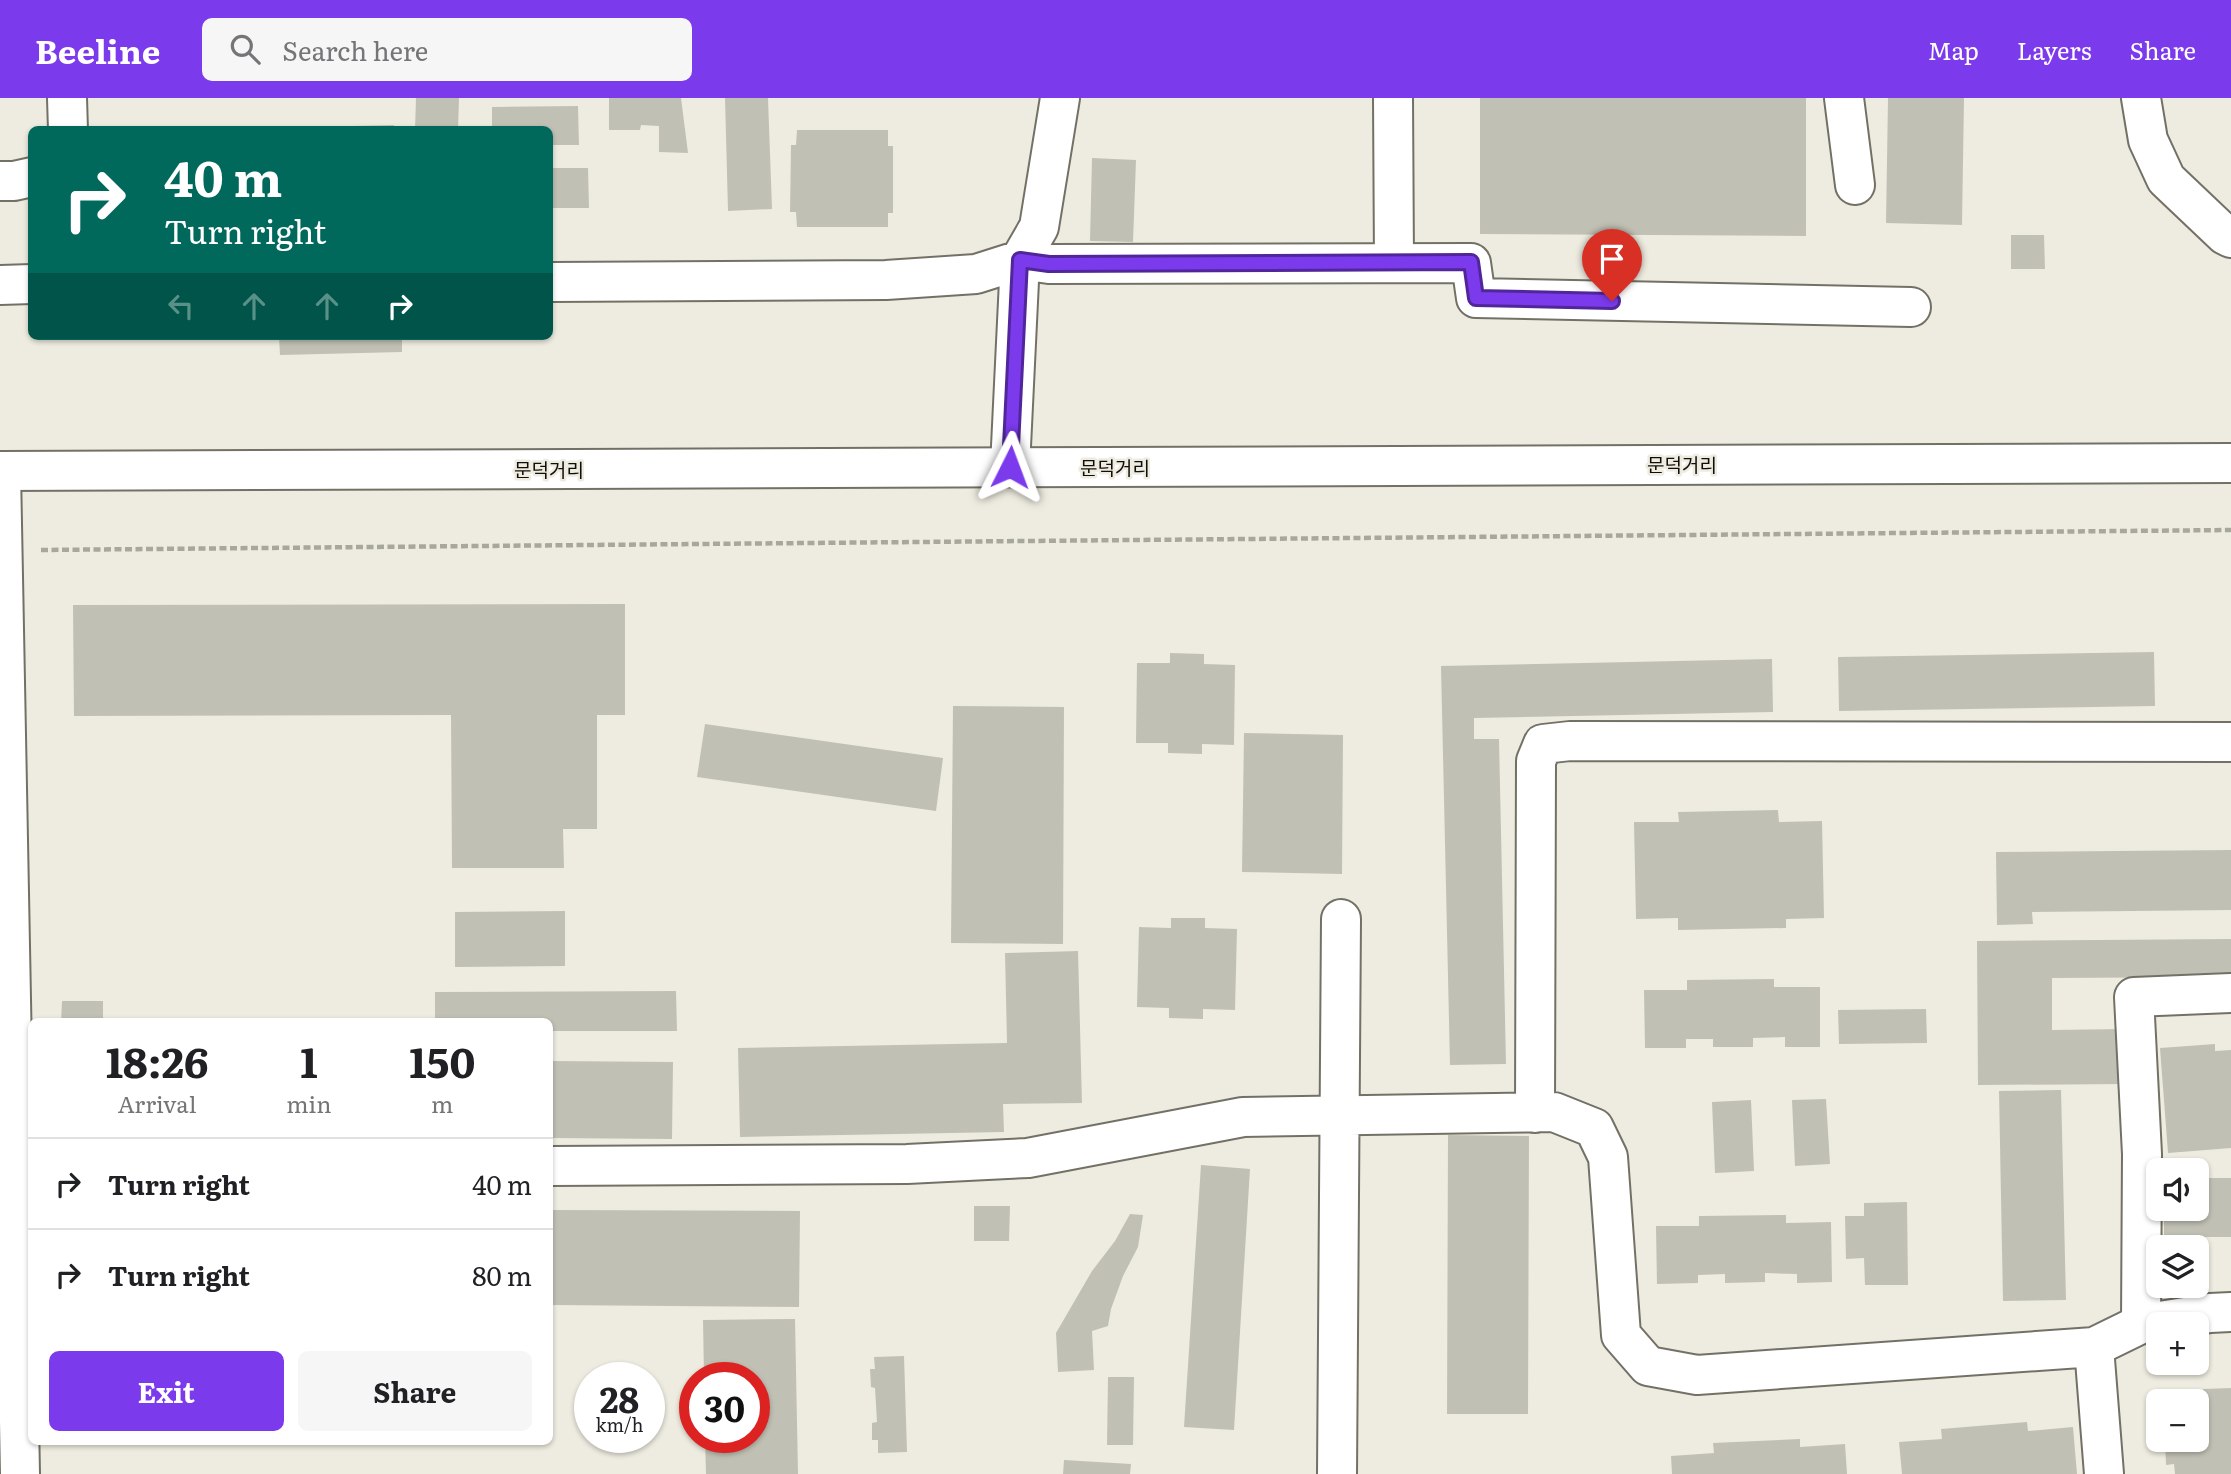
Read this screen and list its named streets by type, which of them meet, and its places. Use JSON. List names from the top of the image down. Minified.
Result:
{"streets":{"street":["문덕거리"]},"page":{"header":"Beeline","search":"Search here","nav":["Map","Layers","Share"],"turn":["40 m","Turn right"],"eta":["18:26","Arrival","1","min","150","m"],"list":[{"name":"Turn right","value":"40 m"},{"name":"Turn right","value":"80 m"}],"map_buttons":["+","−"],"buttons":["Exit","Share"],"speed":"28 km/h","limit":"30"}}
